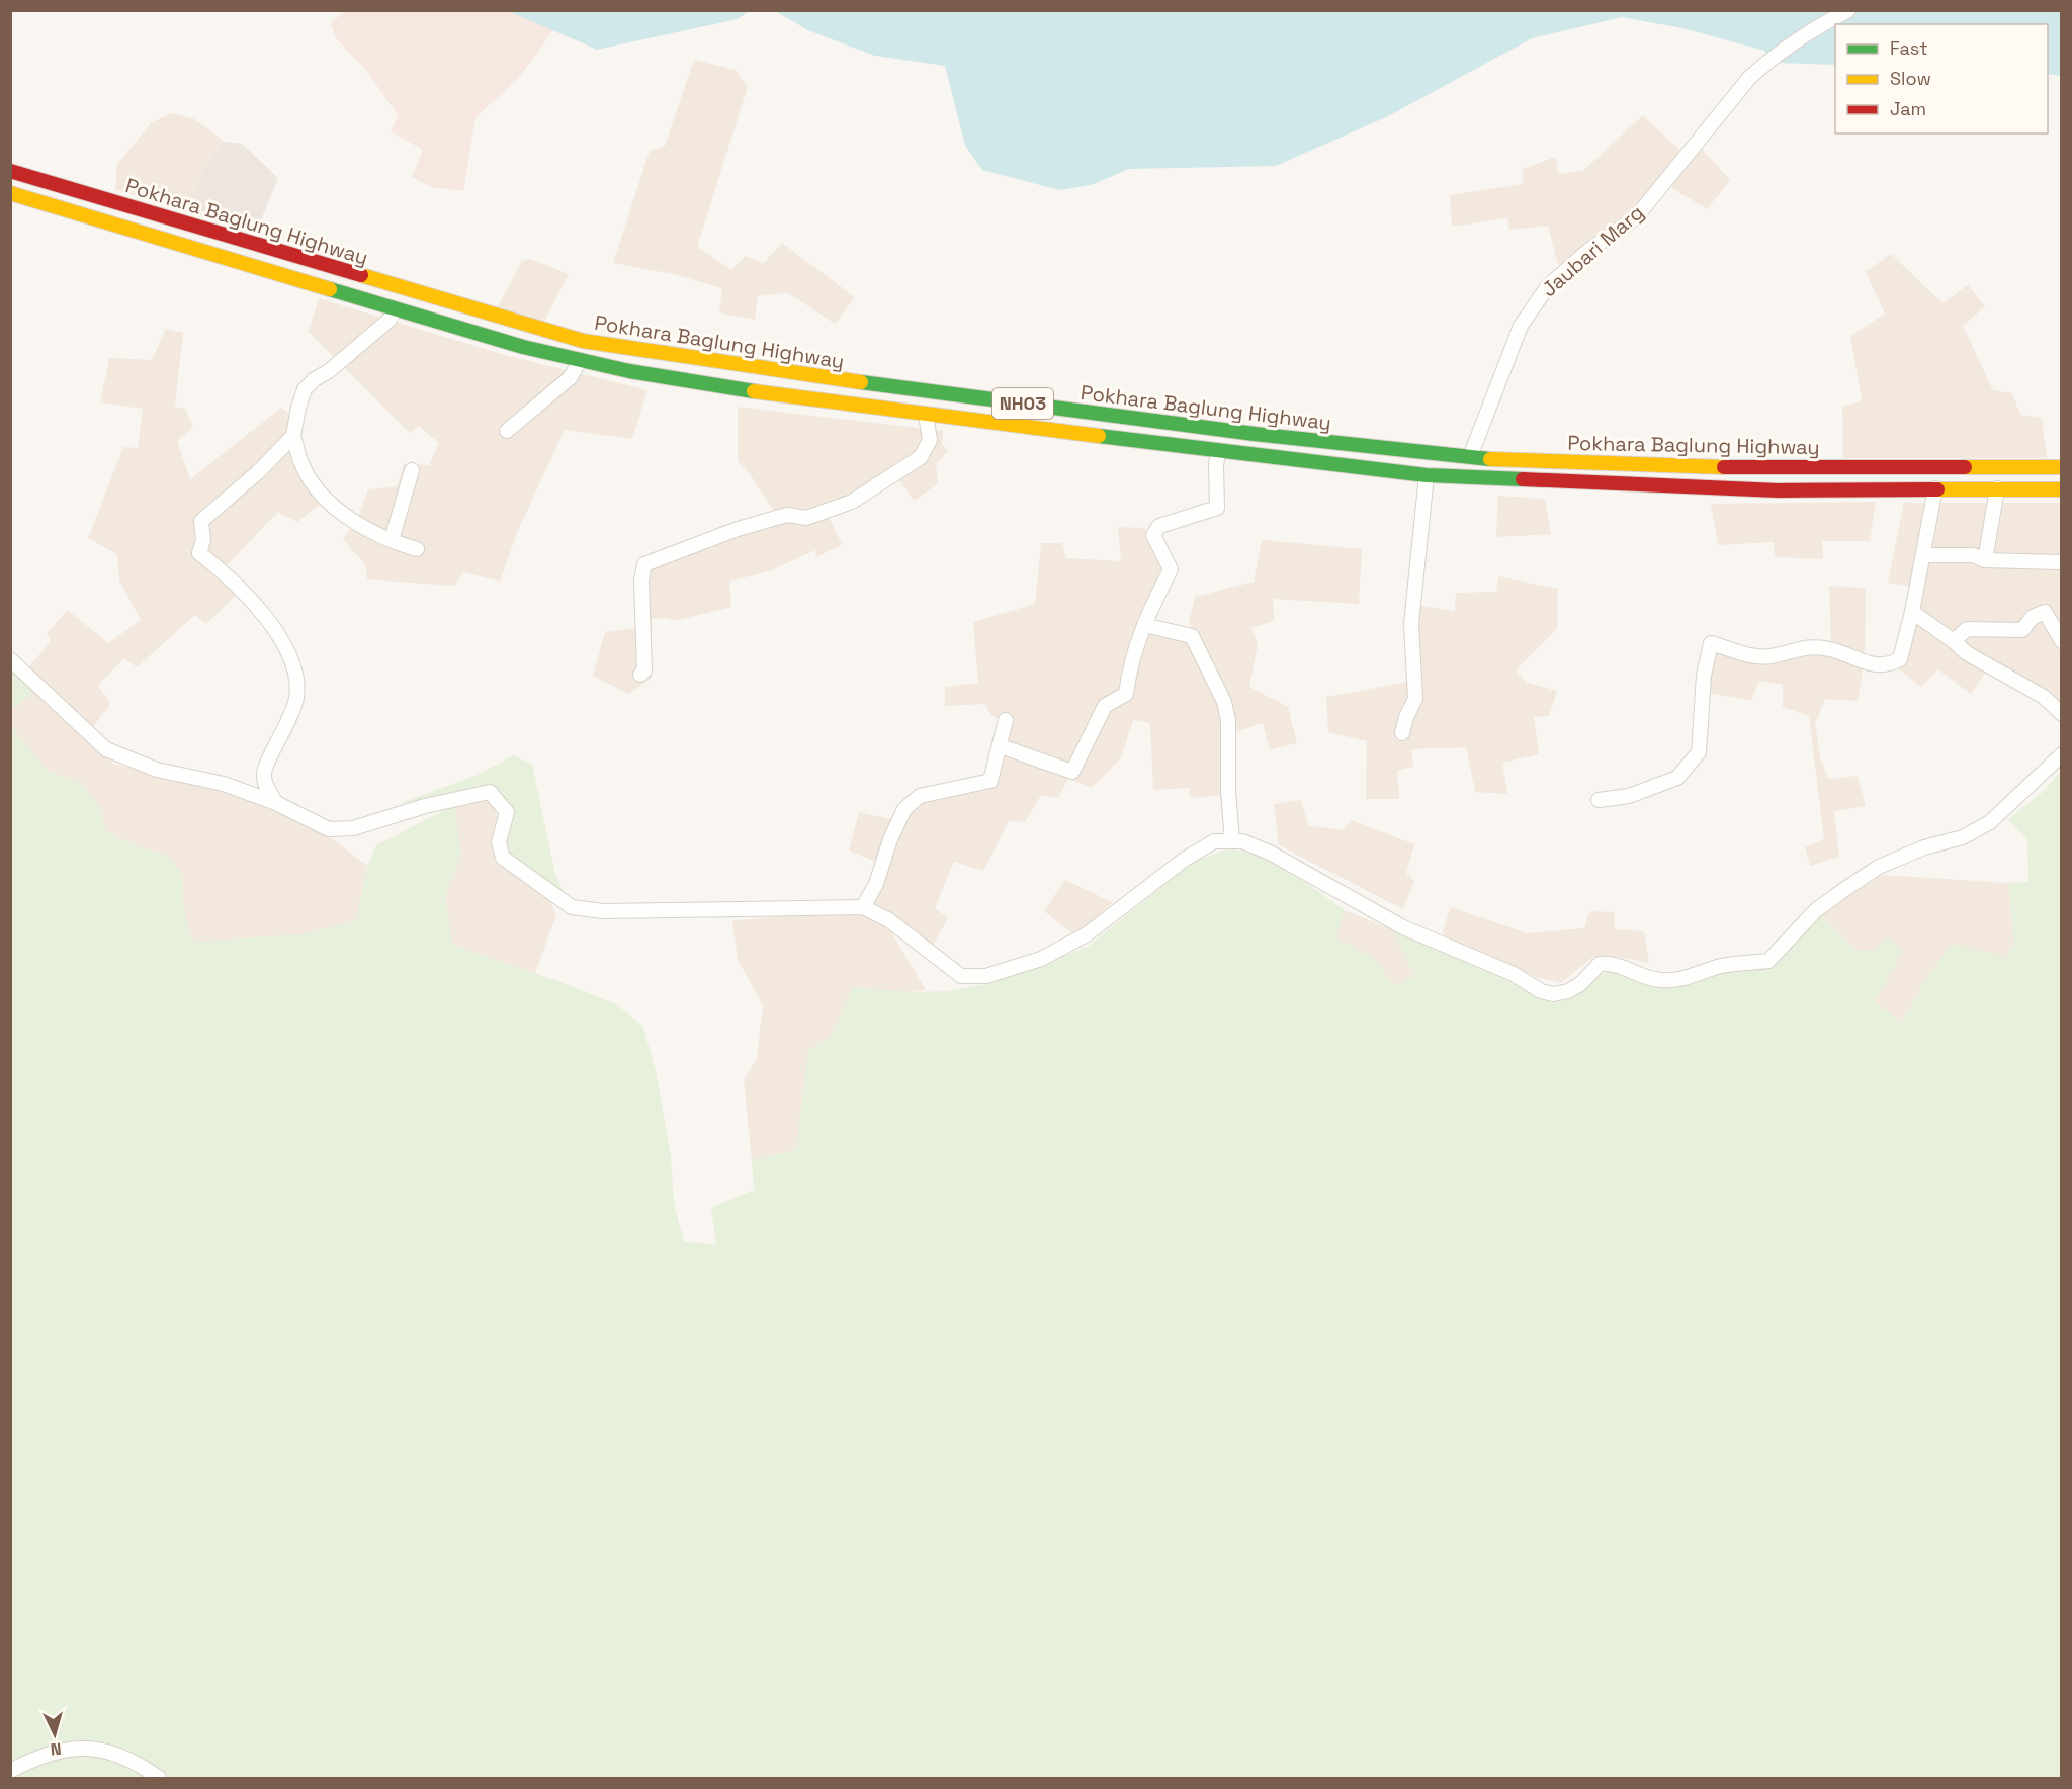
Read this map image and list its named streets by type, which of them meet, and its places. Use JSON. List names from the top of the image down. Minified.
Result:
{"streets":{"highway":["Pokhara Baglung Highway","NH03"],"street":["Jaubari Marg"]},"crossings":[["Pokhara Baglung Highway","Jaubari Marg"]],"legend":["Fast","Slow","Jam"],"north":"bottom"}
